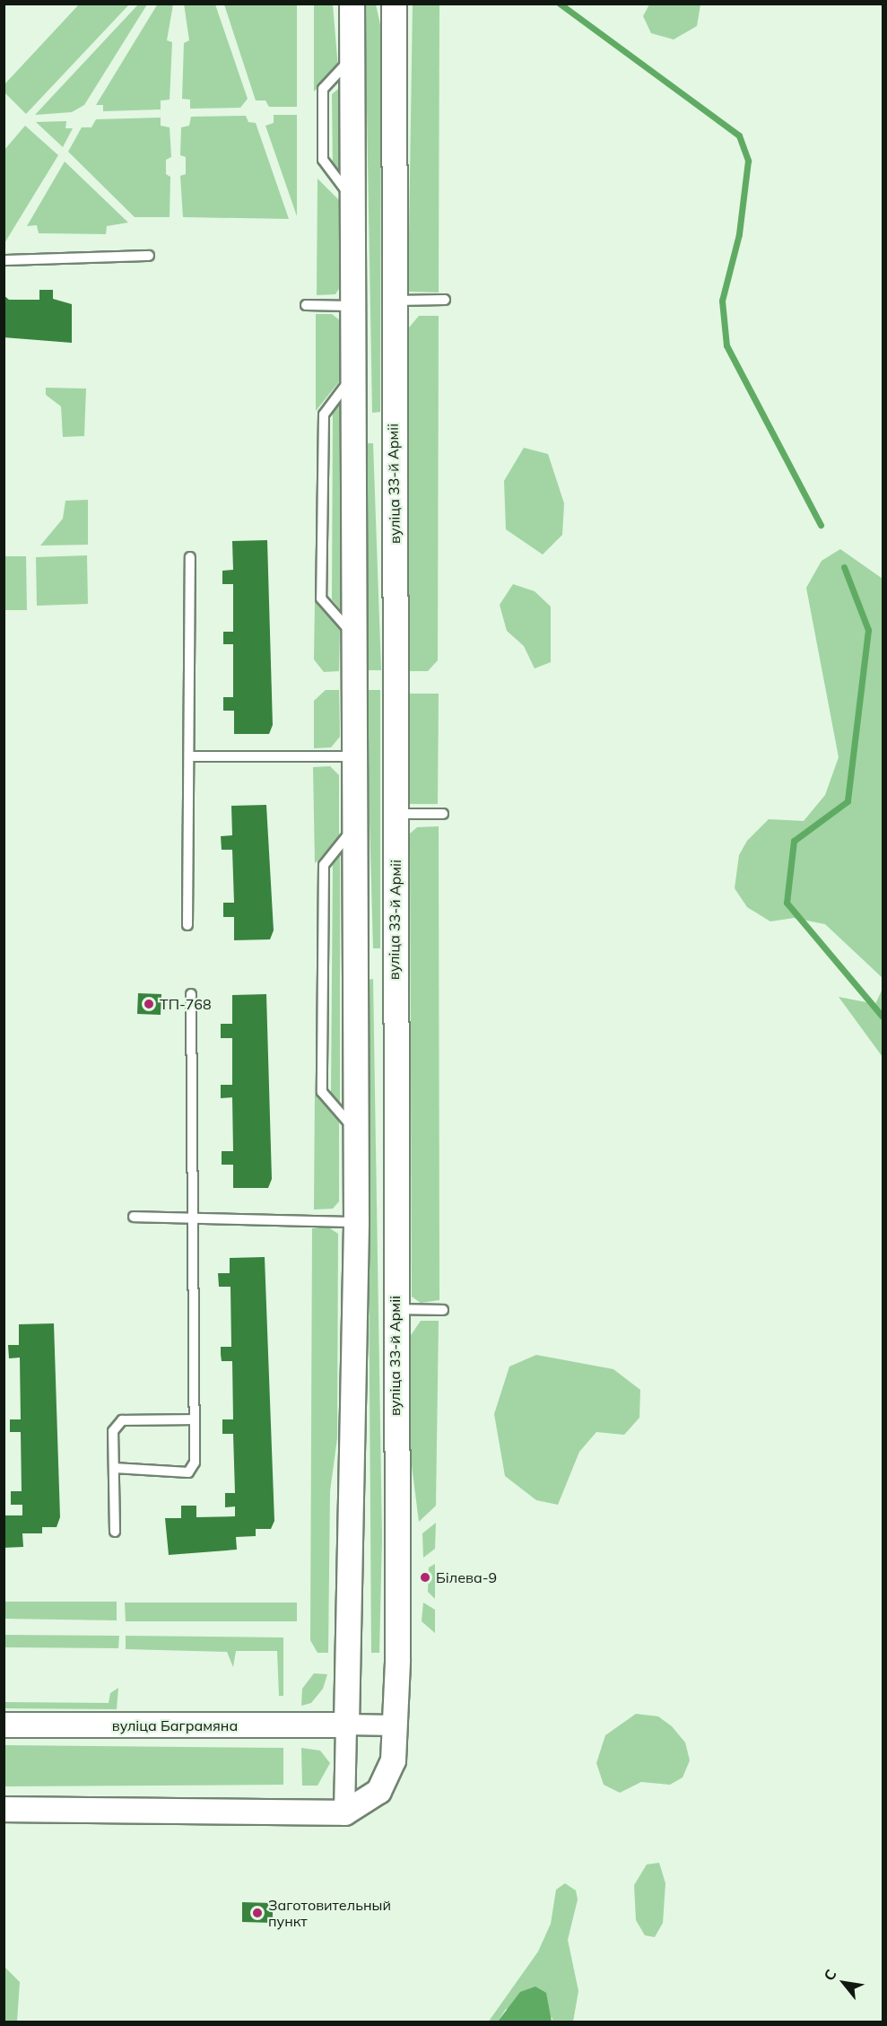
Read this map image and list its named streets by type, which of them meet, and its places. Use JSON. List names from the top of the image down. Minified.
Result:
{"streets":{"street":["вуліца 33-й Арміі","вуліца Баграмяна"]},"places":["ТП-768","Білева-9","Заготовительный пункт"],"north":"top left"}
